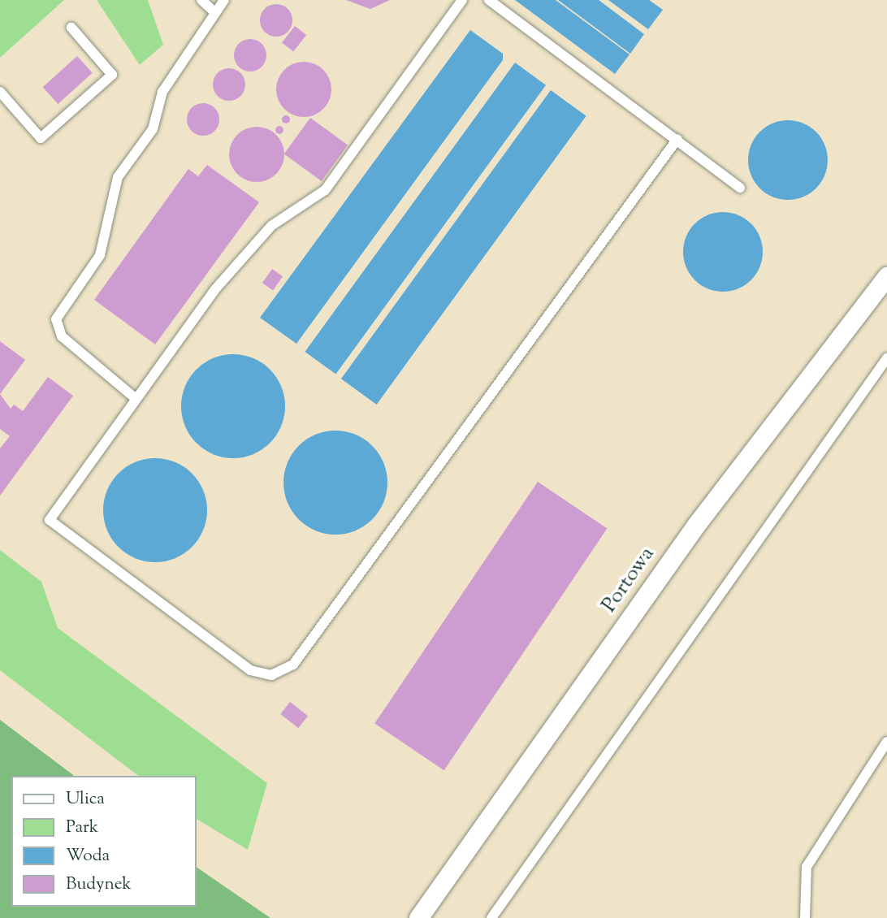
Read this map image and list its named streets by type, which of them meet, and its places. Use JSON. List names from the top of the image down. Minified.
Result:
{"streets":{"street":["Portowa"]},"legend":["Ulica","Park","Woda","Budynek"]}
